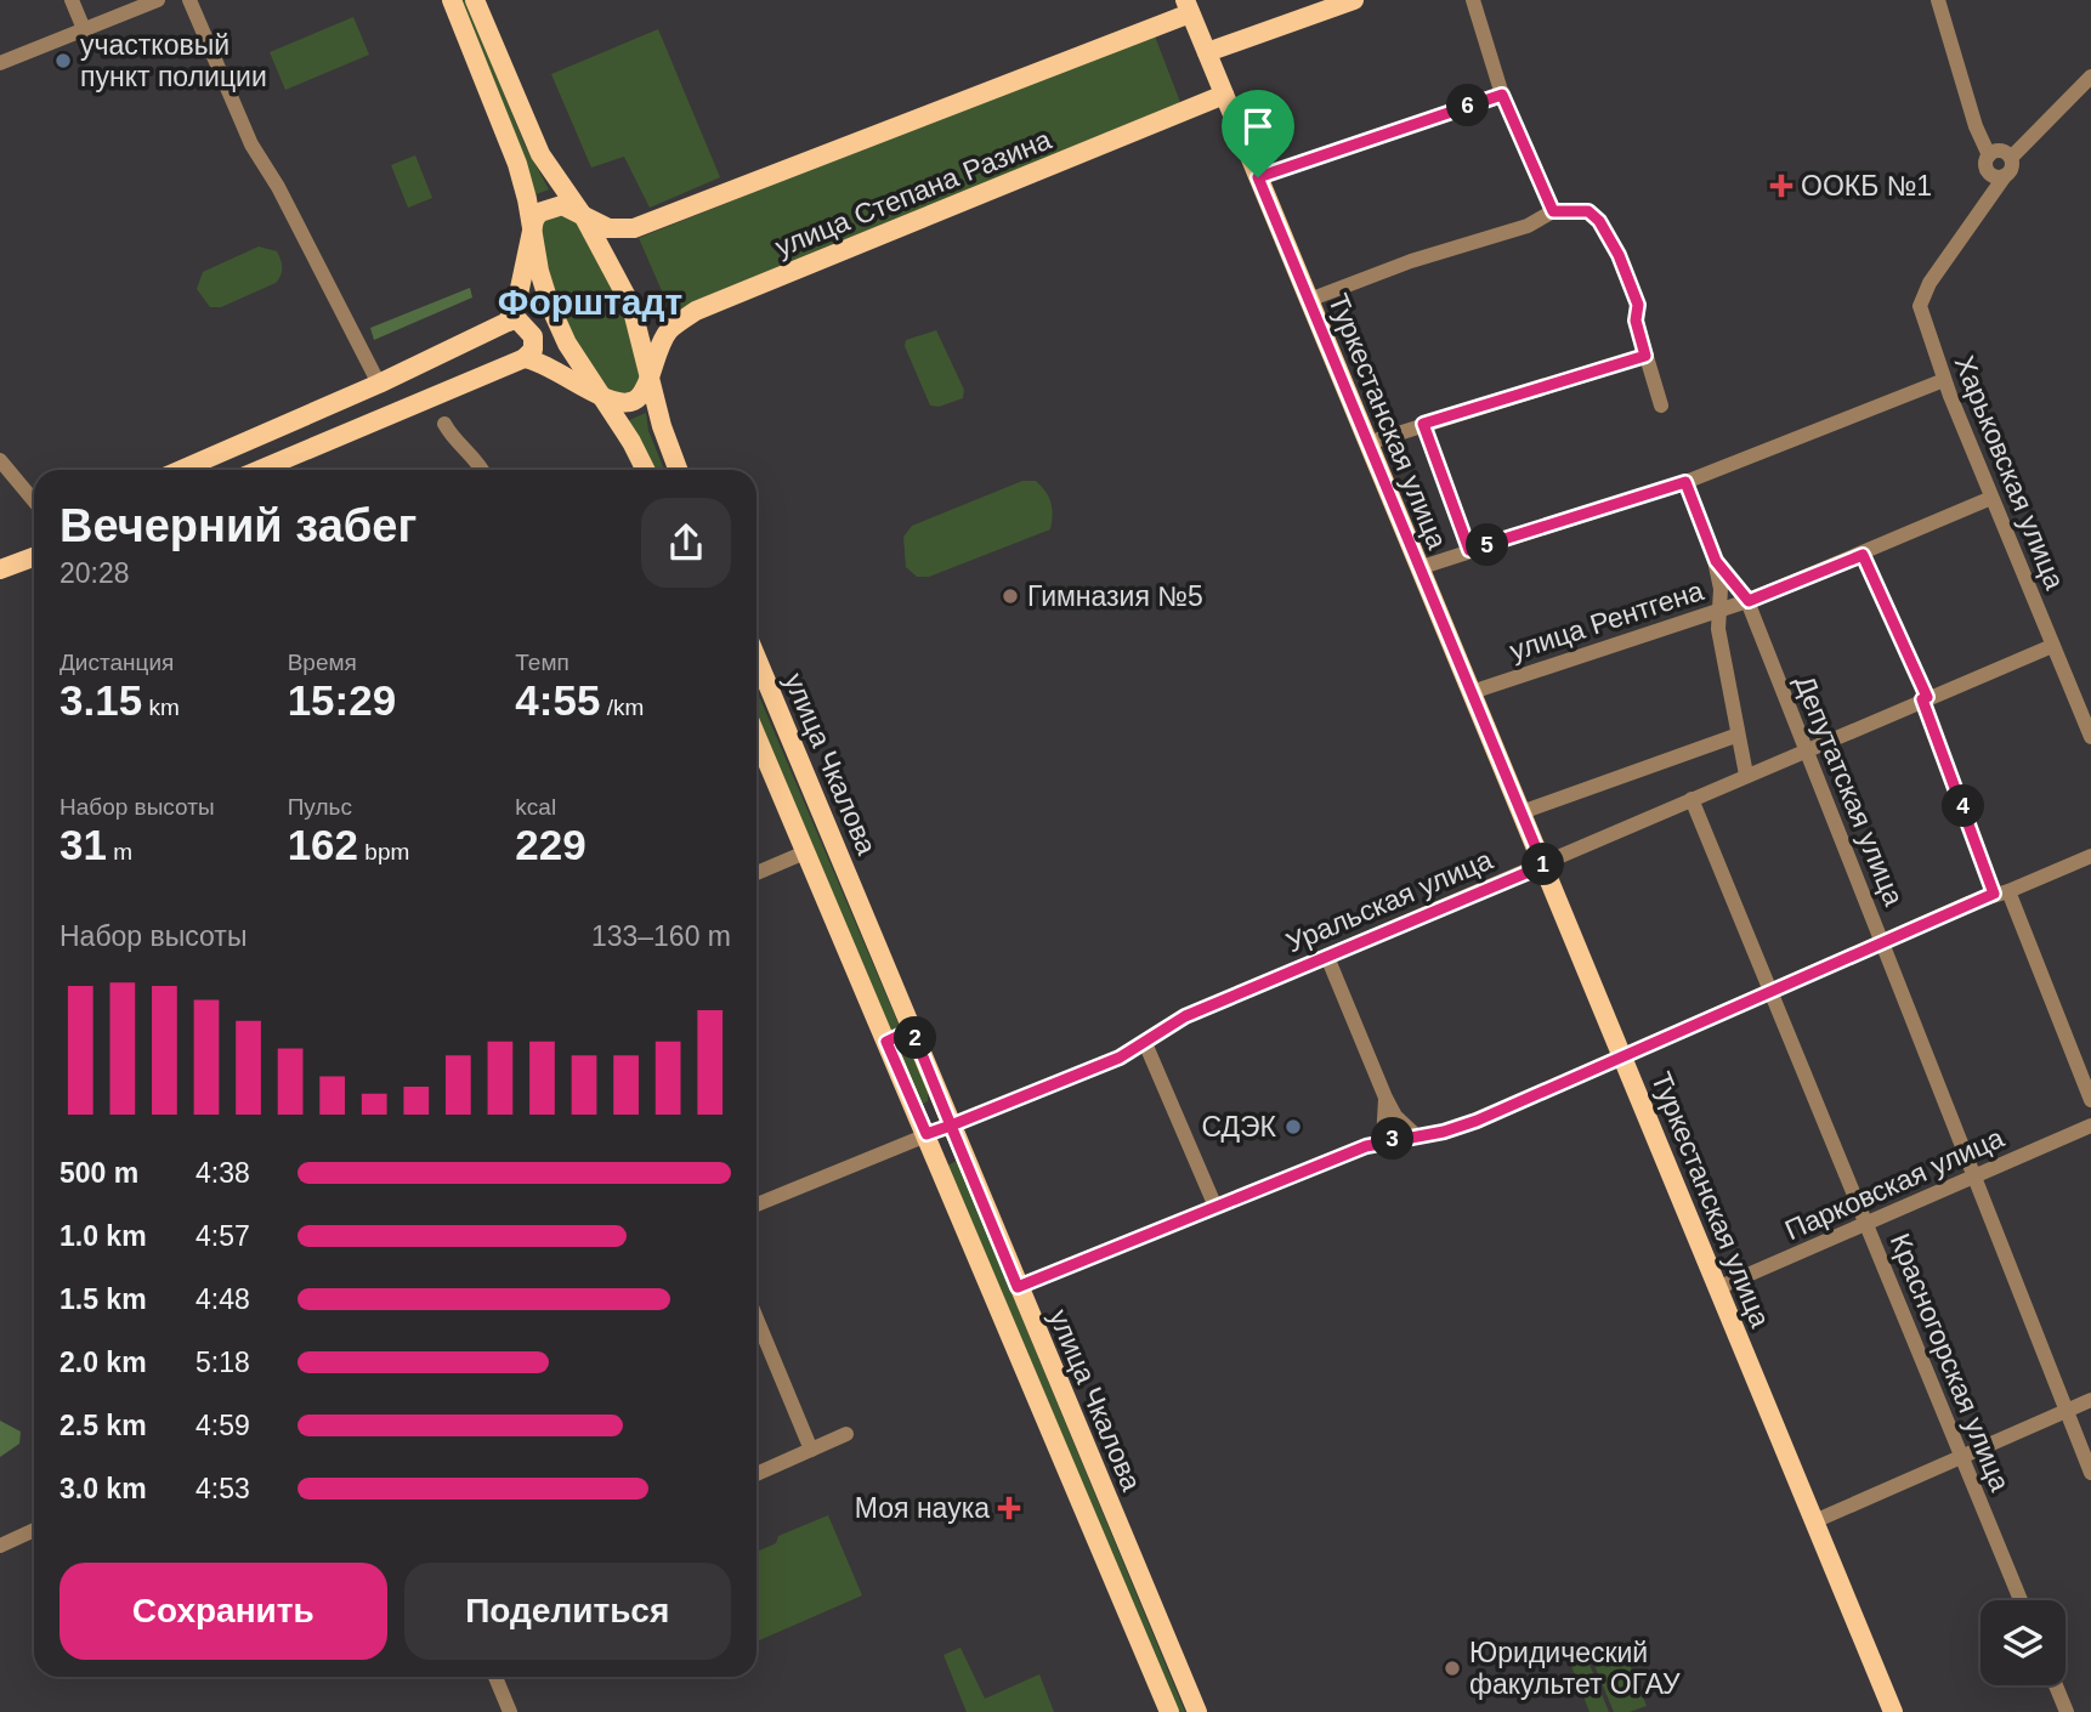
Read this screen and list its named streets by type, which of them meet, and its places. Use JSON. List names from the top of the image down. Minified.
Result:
{"streets":{"main road":["улица Степана Разина","Туркестанская улица","улица Чкалова","Уральская улица"],"street":["Харьковская улица","улица Рентгена","Депутатская улица","Парковская улица","Красногорская улица"]},"crossings":[["улица Степана Разина","Туркестанская улица"],["Туркестанская улица","улица Рентгена"],["Туркестанская улица","Уральская улица"],["Туркестанская улица","Парковская улица"],["Харьковская улица","улица Рентгена"],["Харьковская улица","Уральская улица"],["улица Рентгена","Депутатская улица"],["улица Чкалова","Уральская улица"],["Депутатская улица","Уральская улица"],["Депутатская улица","Парковская улица"],["Уральская улица","Красногорская улица"],["Парковская улица","Красногорская улица"]],"districts":["Форштадт"],"places":{"other":["участковый пункт полиции","Гимназия №5","СДЭК","Юридический факультет ОГАУ"],"health":["ООКБ №1","Моя наука"]},"page":{"pins":["6","5","4","1","2","3"],"heading":["Вечерний забег","20:28"],"stats":[["Дистанция","3.15 km"],["Время","15:29"],["Темп","4:55 /km"],["Набор высоты","31 m"],["Пульс","162 bpm"],["kcal","229"]],"chart":["Набор высоты","133–160 m"],"list":[{"name":"500 m","note":"4:38"},{"name":"1.0 km","note":"4:57"},{"name":"1.5 km","note":"4:48"},{"name":"2.0 km","note":"5:18"},{"name":"2.5 km","note":"4:59"},{"name":"3.0 km","note":"4:53"}],"buttons":["Сохранить","Поделиться"]}}
